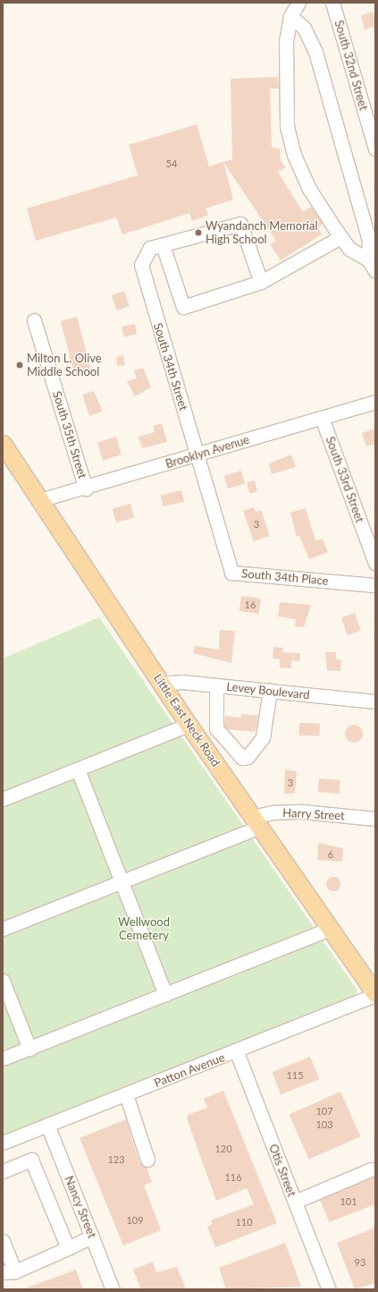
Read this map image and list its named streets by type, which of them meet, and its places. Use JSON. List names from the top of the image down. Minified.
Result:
{"streets":{"main road":["Little East Neck Road"],"street":["South 32nd Street","South 34th Street","South 35th Street","Brooklyn Avenue","South 33rd Street","South 34th Place","Levey Boulevard","Harry Street","Patton Avenue","Otis Street","Nancy Street"]},"crossings":[["South 34th Street","Brooklyn Avenue"],["South 34th Street","South 34th Place"],["South 35th Street","Brooklyn Avenue"],["Brooklyn Avenue","South 33rd Street"],["Brooklyn Avenue","South 34th Place"],["Brooklyn Avenue","Little East Neck Road"],["Levey Boulevard","Little East Neck Road"],["Little East Neck Road","Harry Street"],["Little East Neck Road","Patton Avenue"],["Patton Avenue","Otis Street"],["Patton Avenue","Nancy Street"]],"parks":["Wellwood Cemetery"],"places":["Wyandanch Memorial High School","Milton L. Olive Middle School"],"house_numbers":["54","3","16","3","6","115","107","103","120","123","116","101","109","110","93"]}
